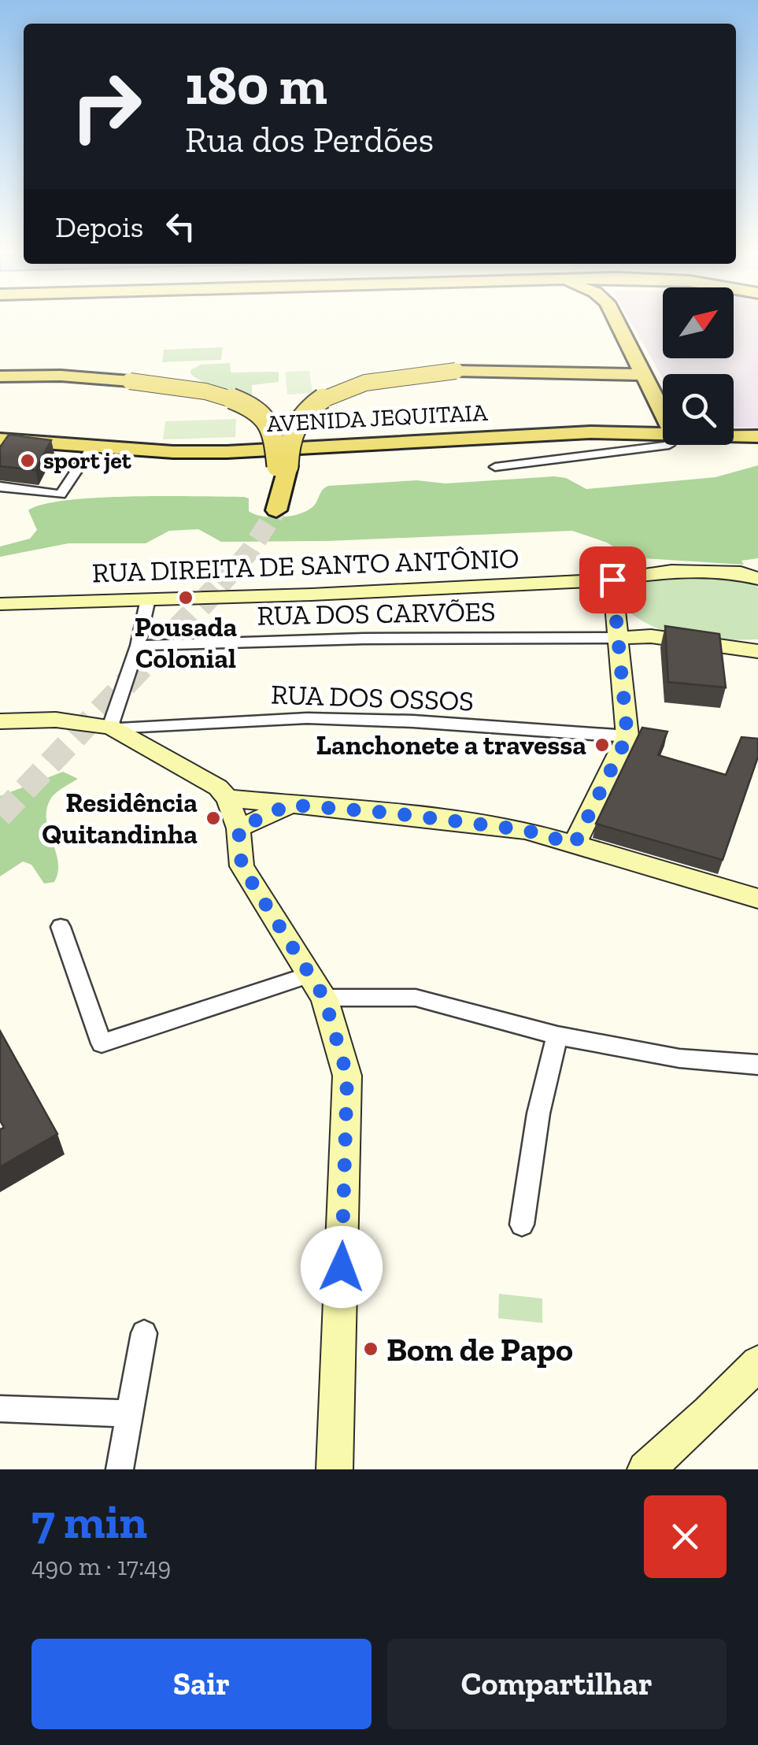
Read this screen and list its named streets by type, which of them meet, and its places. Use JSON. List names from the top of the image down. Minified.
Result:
{"streets":{"main road":["AVENIDA JEQUITAIA"],"street":["RUA DIREITA DE SANTO ANTÔNIO","RUA DOS CARVÕES","RUA DOS OSSOS"]},"places":["sport jet","Pousada Colonial","Lanchonete a travessa","Residência Quitandinha","Bom de Papo"],"north":"top right","page":{"turn":["180 m","Rua dos Perdões"],"then":"Depois","heading":["7 min","490 m · 17:49"],"buttons":["Sair","Compartilhar"]}}
